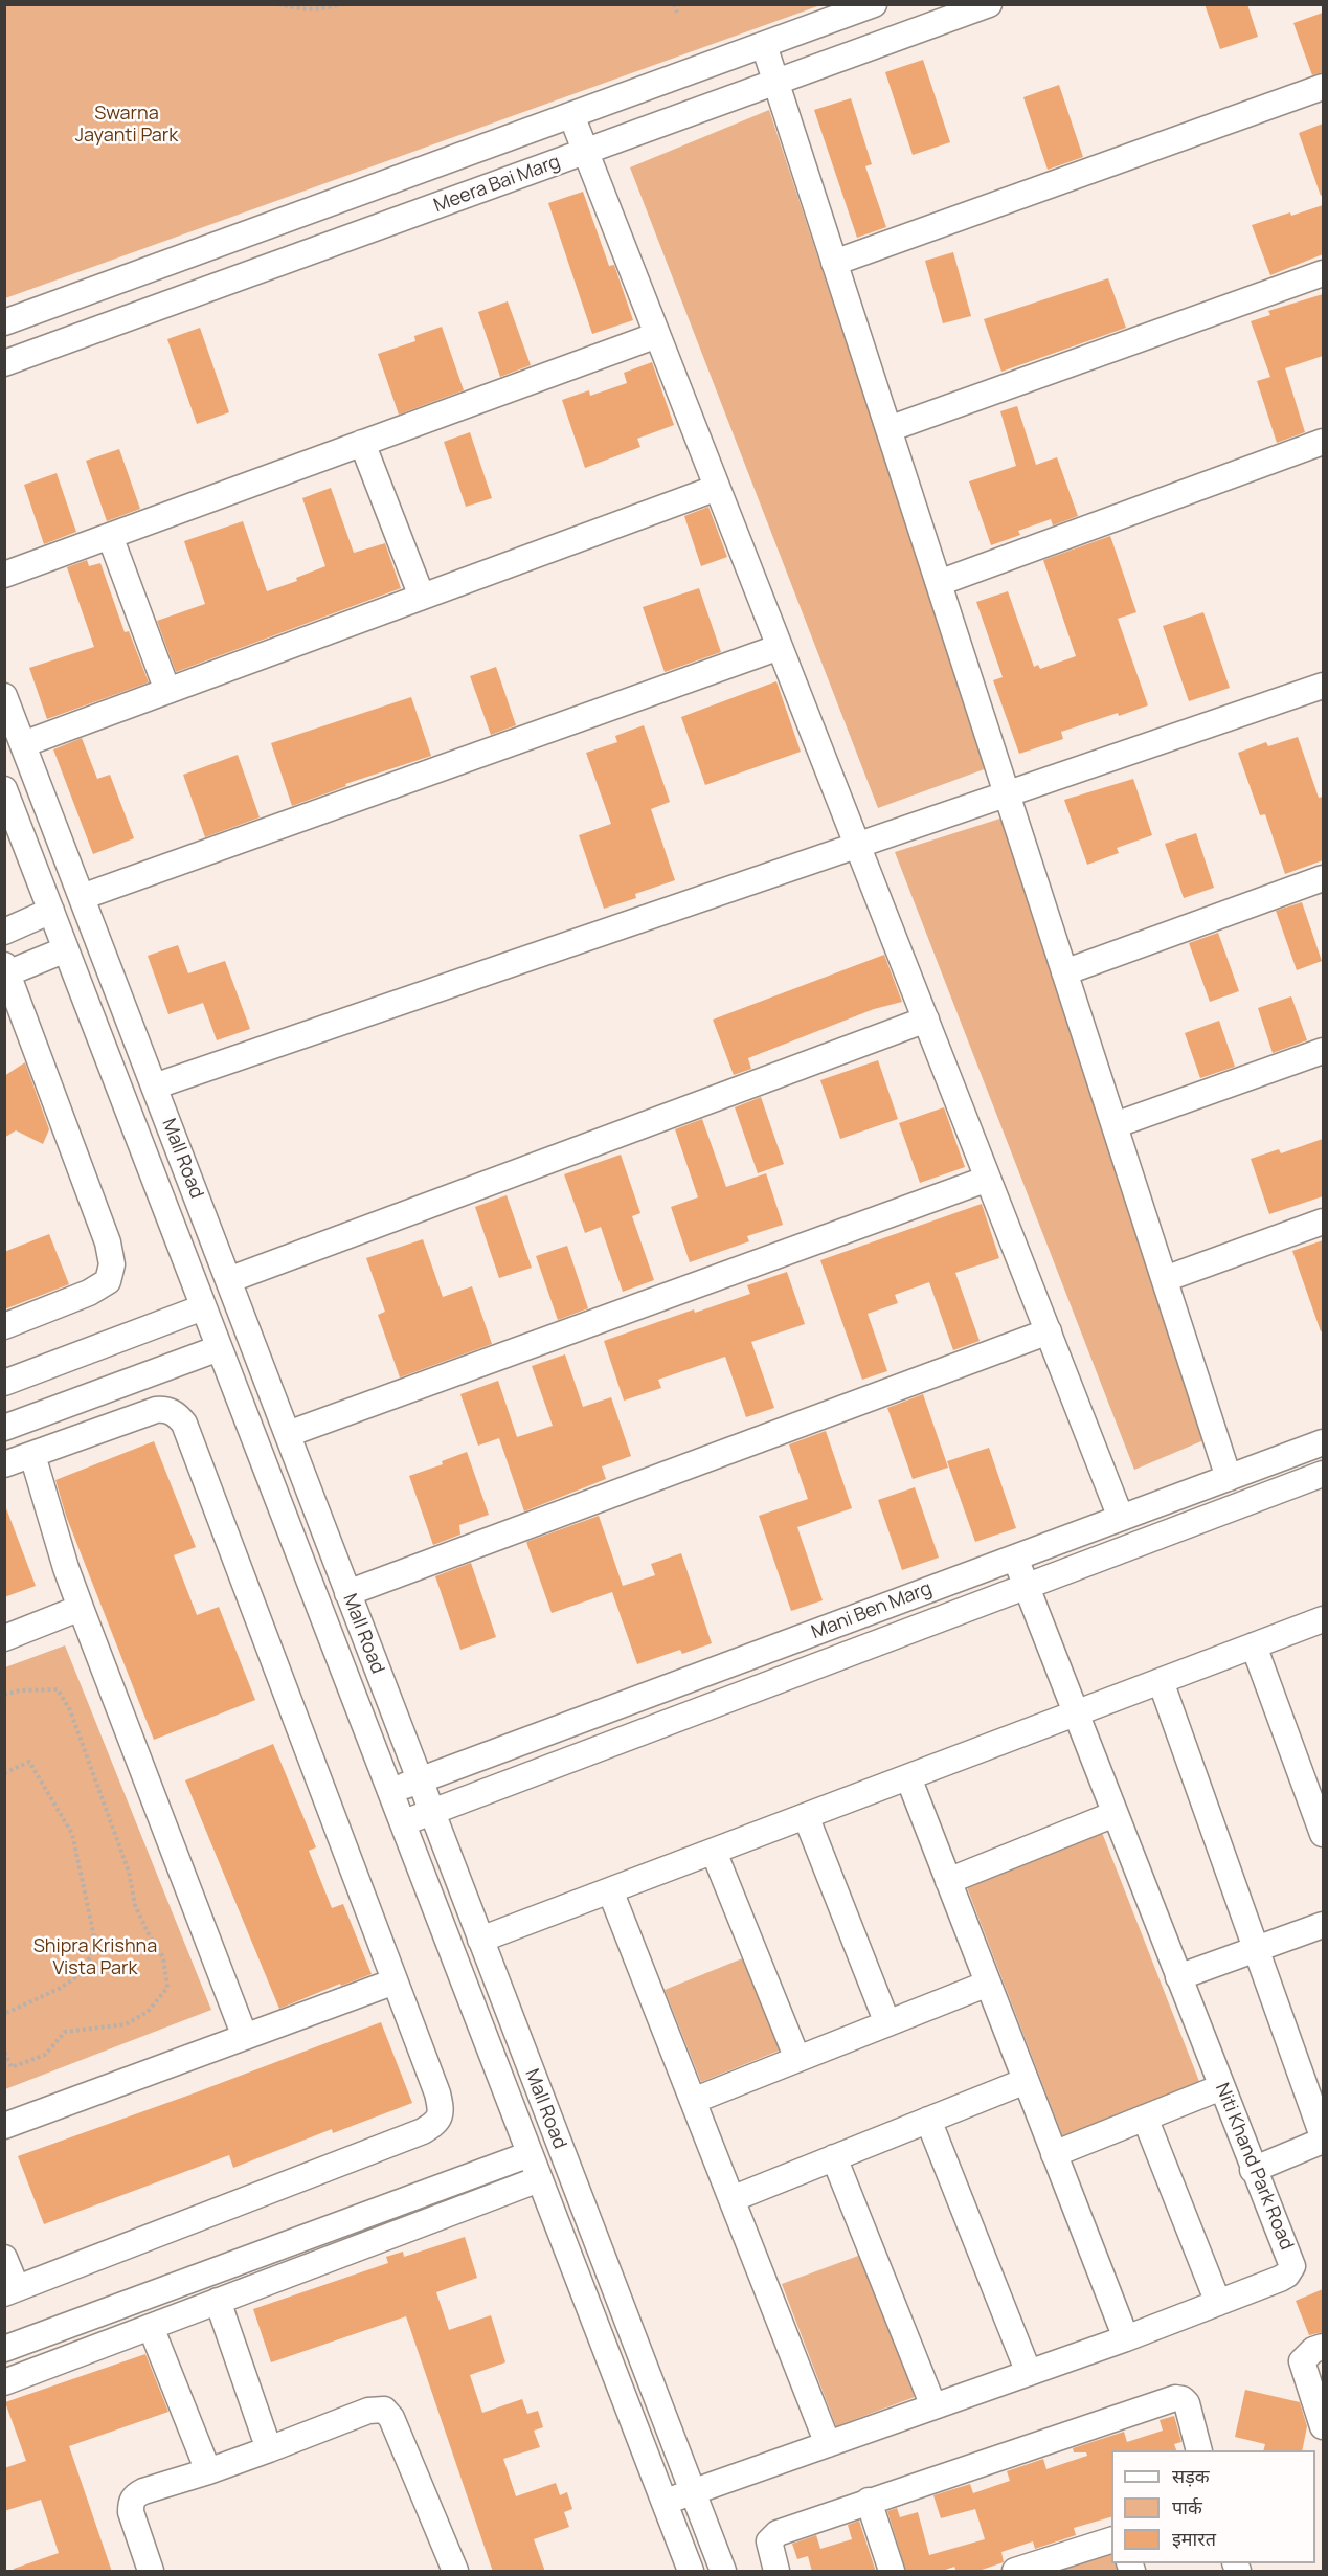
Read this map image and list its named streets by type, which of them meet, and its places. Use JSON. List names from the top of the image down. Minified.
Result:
{"streets":{"street":["Meera Bai Marg","Mall Road","Mani Ben Marg","Niti Khand Park Road"]},"crossings":[["Mall Road","Mani Ben Marg"],["Mall Road","Niti Khand Park Road"],["Mani Ben Marg","Niti Khand Park Road"]],"parks":["Swarna Jayanti Park","Shipra Krishna Vista Park"],"legend":["सड़क","पार्क","इमारत"]}
